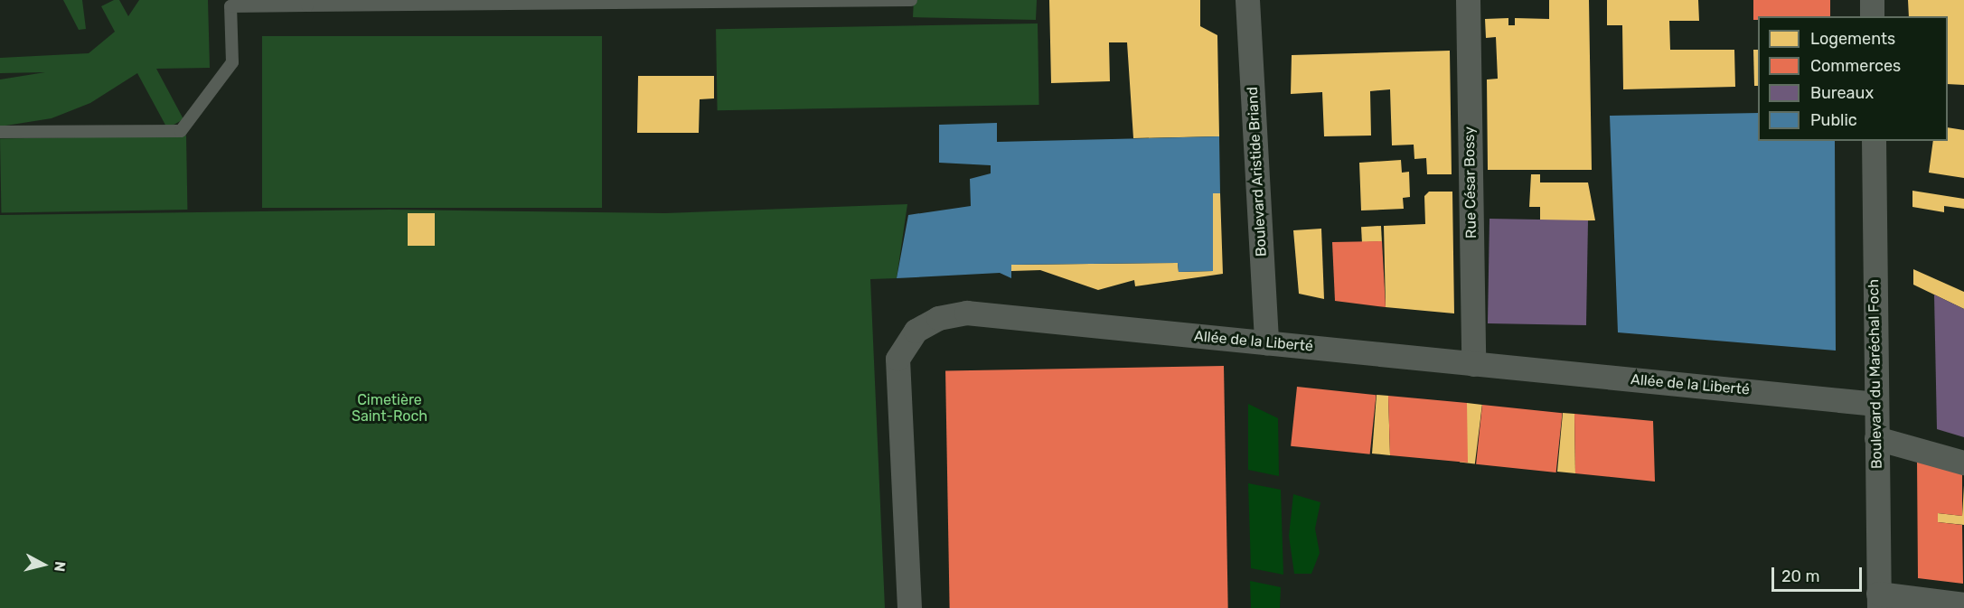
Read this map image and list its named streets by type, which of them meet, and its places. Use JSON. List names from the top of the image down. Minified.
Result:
{"streets":{"street":["Boulevard Aristide Briand","Rue César Bossy","Allée de la Liberté","Boulevard du Maréchal Foch"]},"crossings":[["Boulevard Aristide Briand","Allée de la Liberté"],["Rue César Bossy","Allée de la Liberté"],["Allée de la Liberté","Boulevard du Maréchal Foch"]],"parks":["Cimetière Saint-Roch"],"legend":["Logements","Commerces","Bureaux","Public"],"scale_bar":"20 m","north":"right"}
